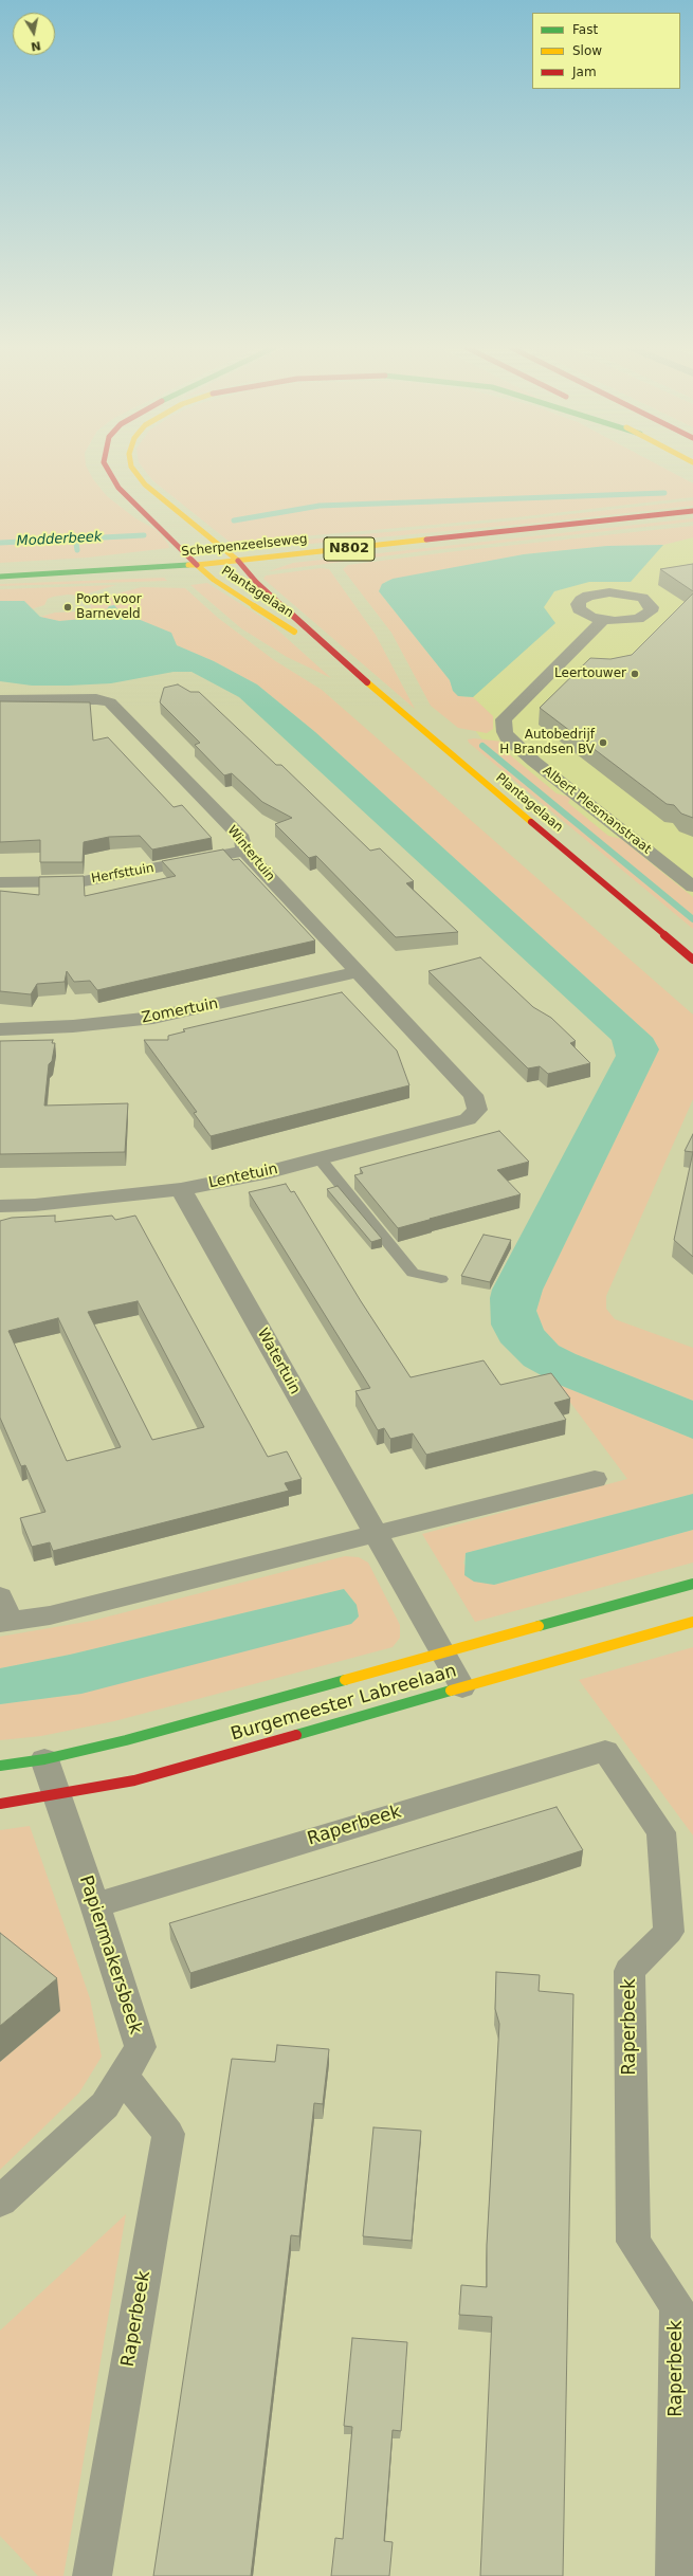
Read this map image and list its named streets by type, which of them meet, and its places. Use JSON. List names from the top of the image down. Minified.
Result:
{"streets":{"main road":["Scherpenzeelseweg","N802","Plantagelaan","Burgemeester Labreelaan"],"street":["Albert Plesmanstraat","Wintertuin","Herfsttuin","Zomertuin","Lentetuin","Watertuin","Raperbeek","Papiermakersbeek"]},"crossings":[["Scherpenzeelseweg","Plantagelaan"],["Wintertuin","Herfsttuin"],["Wintertuin","Zomertuin"],["Wintertuin","Lentetuin"],["Lentetuin","Watertuin"],["Watertuin","Burgemeester Labreelaan"],["Burgemeester Labreelaan","Papiermakersbeek"],["Raperbeek","Papiermakersbeek"]],"water":["Modderbeek"],"places":["Poort voor Barneveld","Leertouwer","Autobedrijf H Brandsen BV"],"legend":["Fast","Slow","Jam"],"north":"bottom"}
